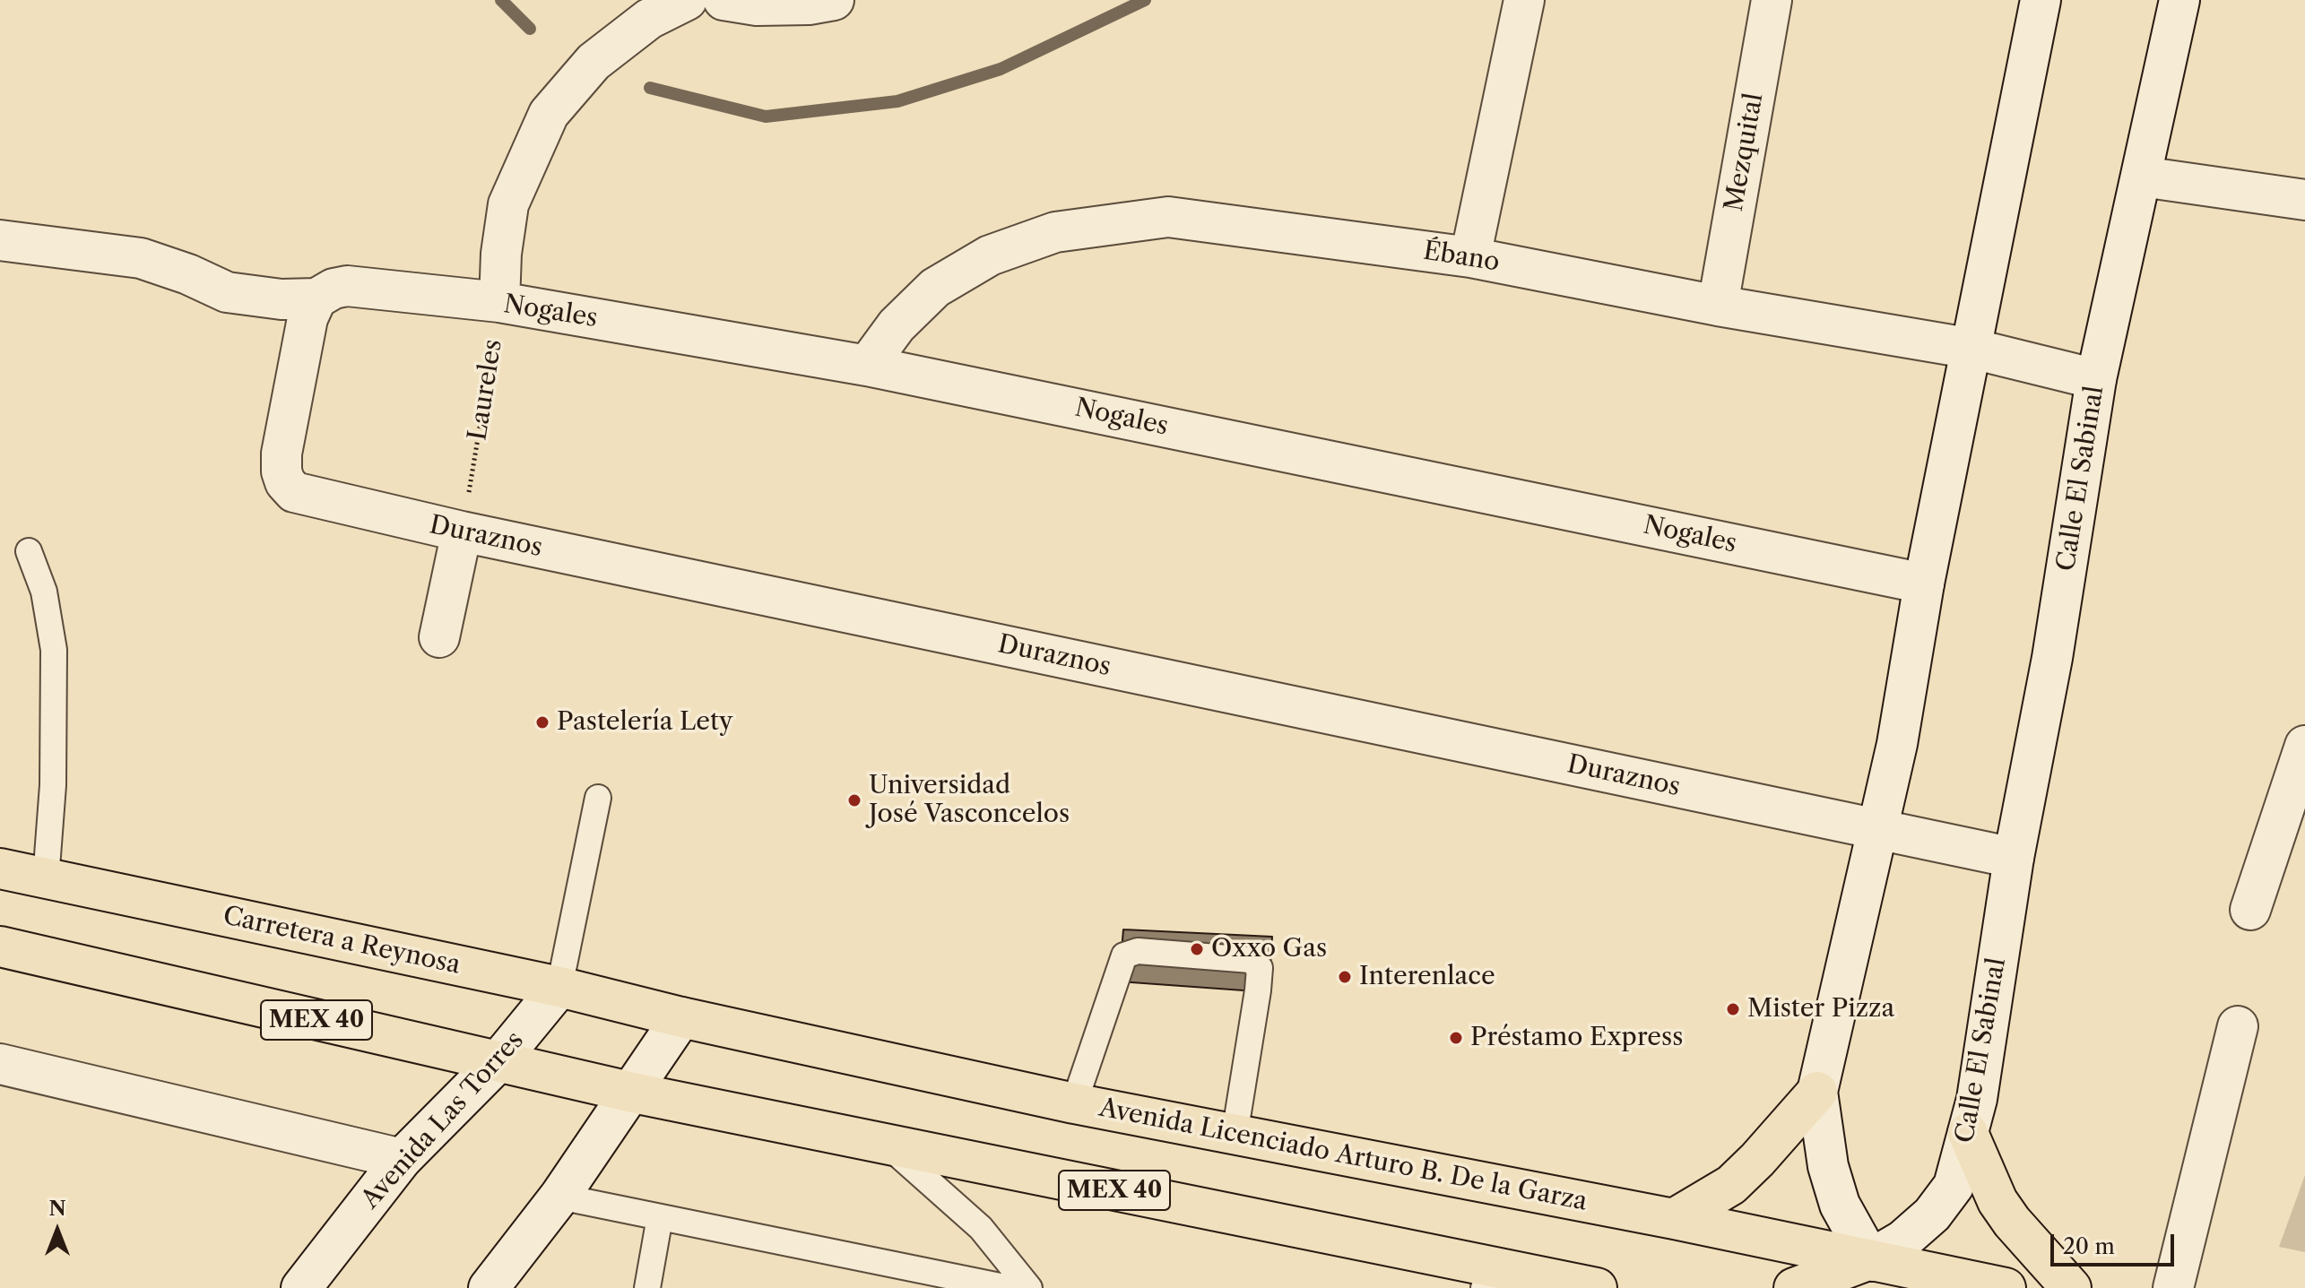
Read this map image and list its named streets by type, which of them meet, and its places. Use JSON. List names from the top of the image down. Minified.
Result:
{"streets":{"main road":["Carretera a Reynosa","MEX 40","Avenida Licenciado Arturo B. De la Garza"],"street":["Mezquital","Ébano","Nogales","Laureles","Calle El Sabinal","Duraznos","Avenida Las Torres"]},"crossings":[["Mezquital","Ébano"],["Ébano","Nogales"],["Ébano","Calle El Sabinal"],["Nogales","Laureles"],["Nogales","Duraznos"],["Laureles","Duraznos"],["Calle El Sabinal","Duraznos"],["Calle El Sabinal","Avenida Licenciado Arturo B. De la Garza"],["Carretera a Reynosa","Avenida Las Torres"],["Carretera a Reynosa","Avenida Licenciado Arturo B. De la Garza"],["MEX 40","Avenida Las Torres"]],"places":["Pastelería Lety","Universidad José Vasconcelos","Oxxo Gas","Interenlace","Mister Pizza","Préstamo Express"],"scale_bar":"20 m","north":"top"}
